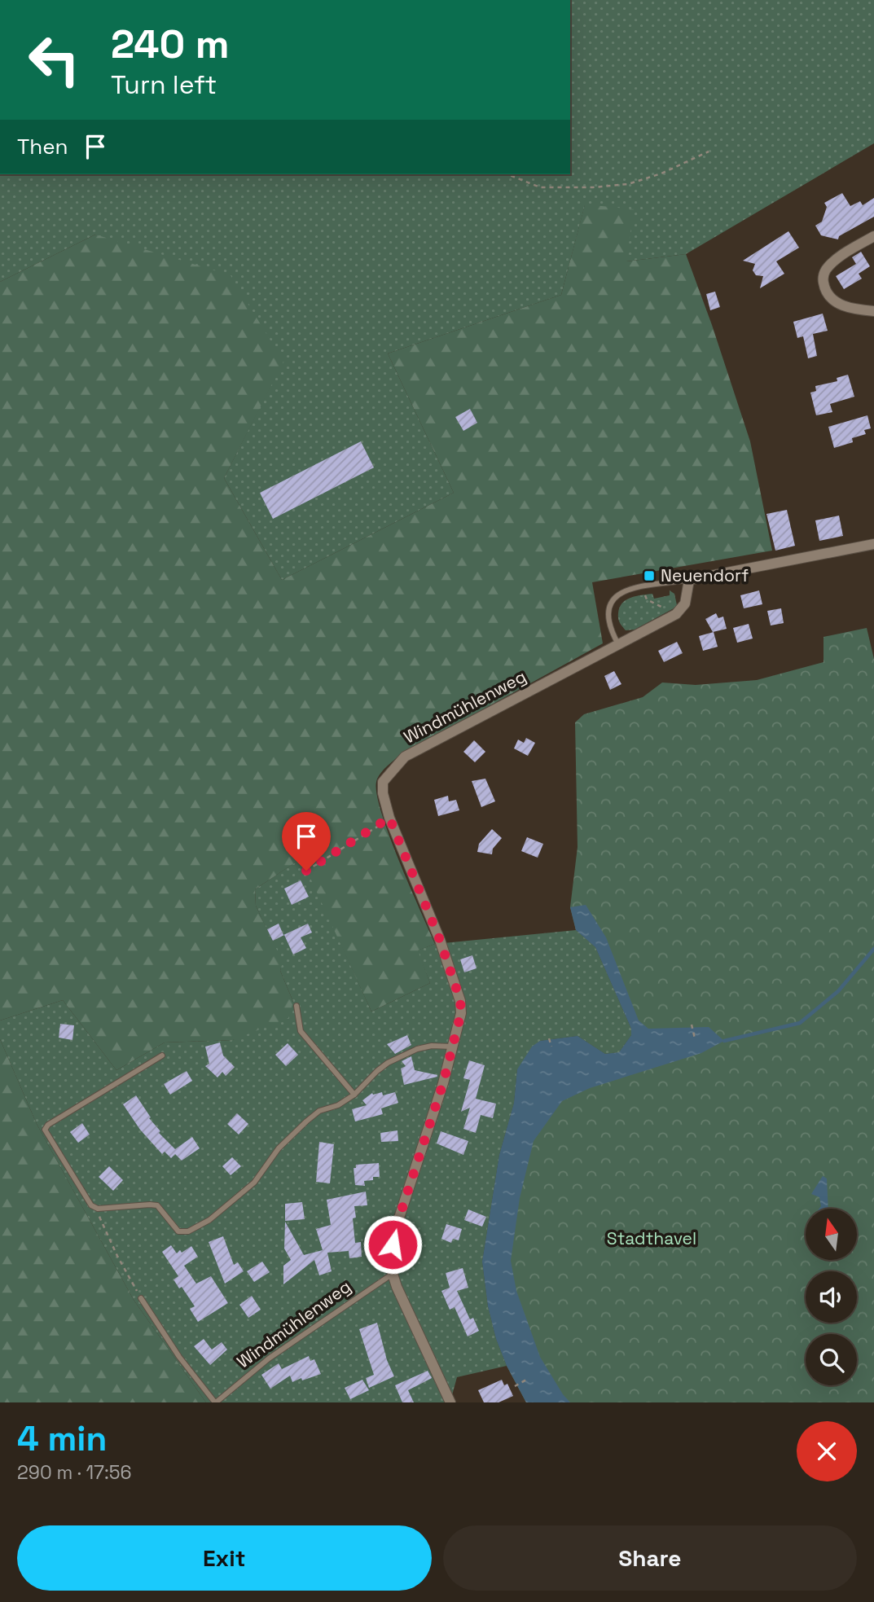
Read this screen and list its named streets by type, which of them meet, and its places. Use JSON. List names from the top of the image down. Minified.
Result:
{"streets":{"street":["Windmühlenweg"]},"parks":["Stadthavel"],"places":{"transit":["Neuendorf"]},"north":"top","page":{"turn":["240 m","Turn left"],"then":"Then","heading":["4 min","290 m · 17:56"],"buttons":["Exit","Share"]}}
